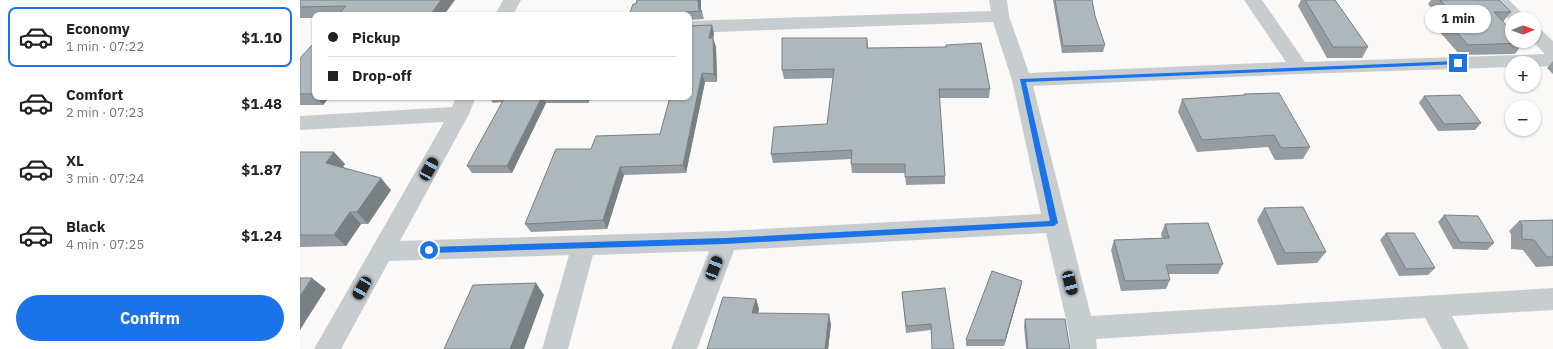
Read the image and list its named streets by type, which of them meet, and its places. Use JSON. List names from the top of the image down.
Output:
{
  "north": "right",
  "page": {
    "bubble": "1 min",
    "list": [
      {
        "name": "Economy",
        "note": "1 min · 07:22",
        "value": "$1.10"
      },
      {
        "name": "Comfort",
        "note": "2 min · 07:23",
        "value": "$1.48"
      },
      {
        "name": "XL",
        "note": "3 min · 07:24",
        "value": "$1.87"
      },
      {
        "name": "Black",
        "note": "4 min · 07:25",
        "value": "$1.24"
      }
    ],
    "map_buttons": ["+", "−"],
    "banner": ["Pickup", "Drop-off"],
    "buttons": "Confirm"
  }
}
